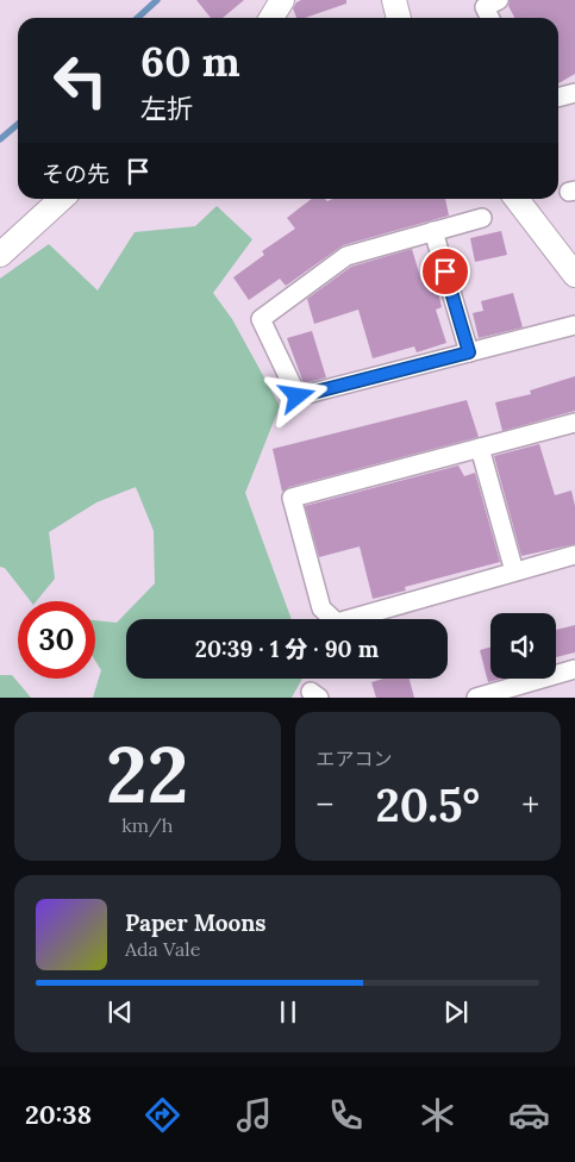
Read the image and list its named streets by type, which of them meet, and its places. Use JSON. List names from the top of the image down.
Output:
{
  "page": {
    "turn": ["60 m", "左折"],
    "then": "その先",
    "limit": "30",
    "trip": "20:39 · 1 分 · 90 m",
    "tile": [
      ["22", "km/h"],
      "エアコン"
    ],
    "heat": ["−", "20.5°", "+"],
    "song": ["Paper Moons", "Ada Vale"],
    "tabs": "20:38"
  }
}
